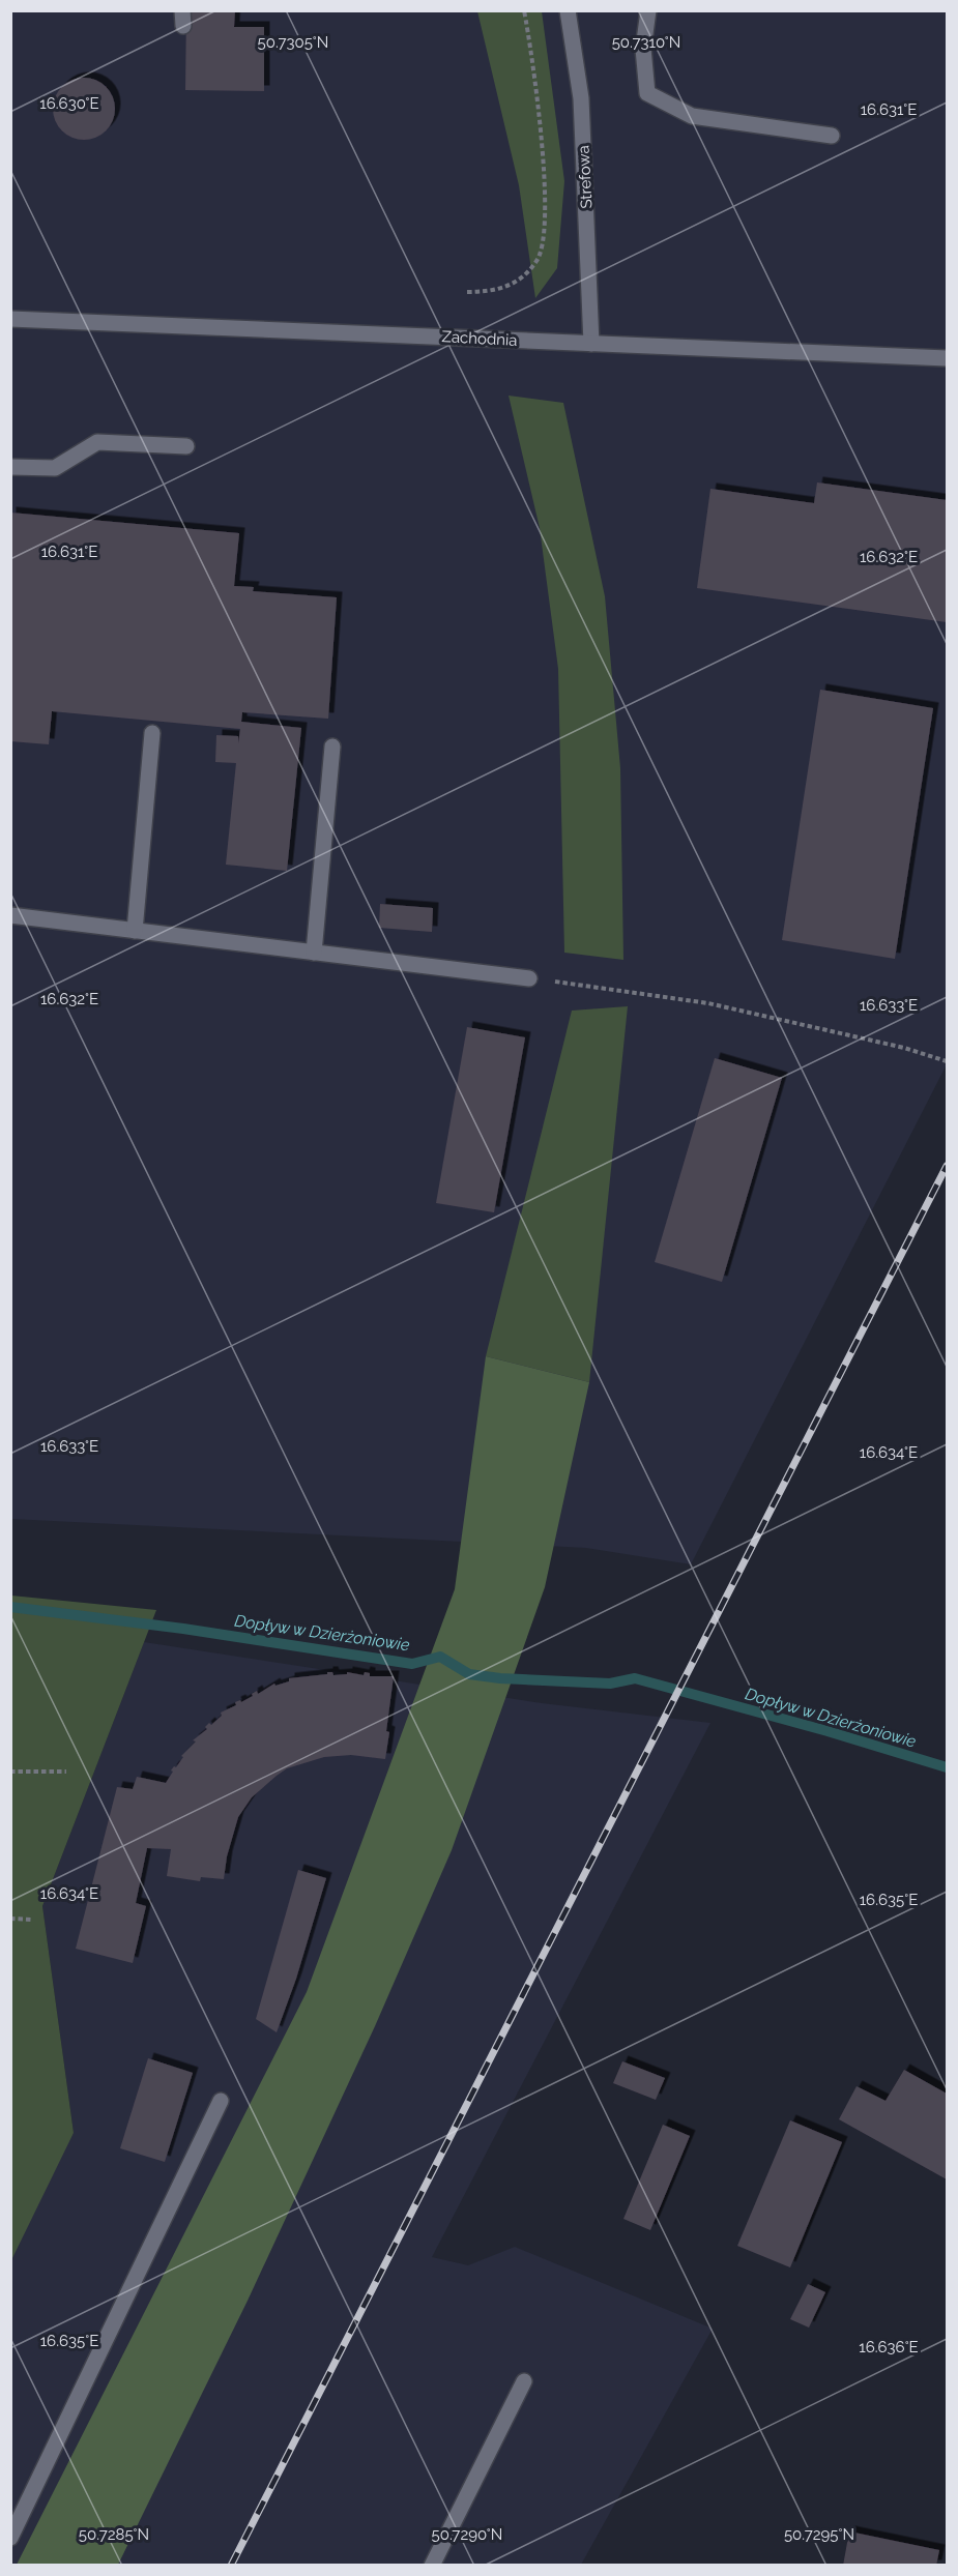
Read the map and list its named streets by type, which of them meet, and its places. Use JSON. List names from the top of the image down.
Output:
{
  "streets": {
    "street": ["Strefowa", "Zachodnia"]
  },
  "crossings": [
    ["Strefowa", "Zachodnia"]
  ],
  "water": ["Dopływ w Dzierżoniowie"],
  "coordinates": [
    "50.7305°N",
    "50.7310°N",
    "16.630°E",
    "16.631°E",
    "16.632°E",
    "16.633°E",
    "16.634°E",
    "16.635°E",
    "16.636°E",
    "50.7285°N",
    "50.7290°N",
    "50.7295°N"
  ]
}
